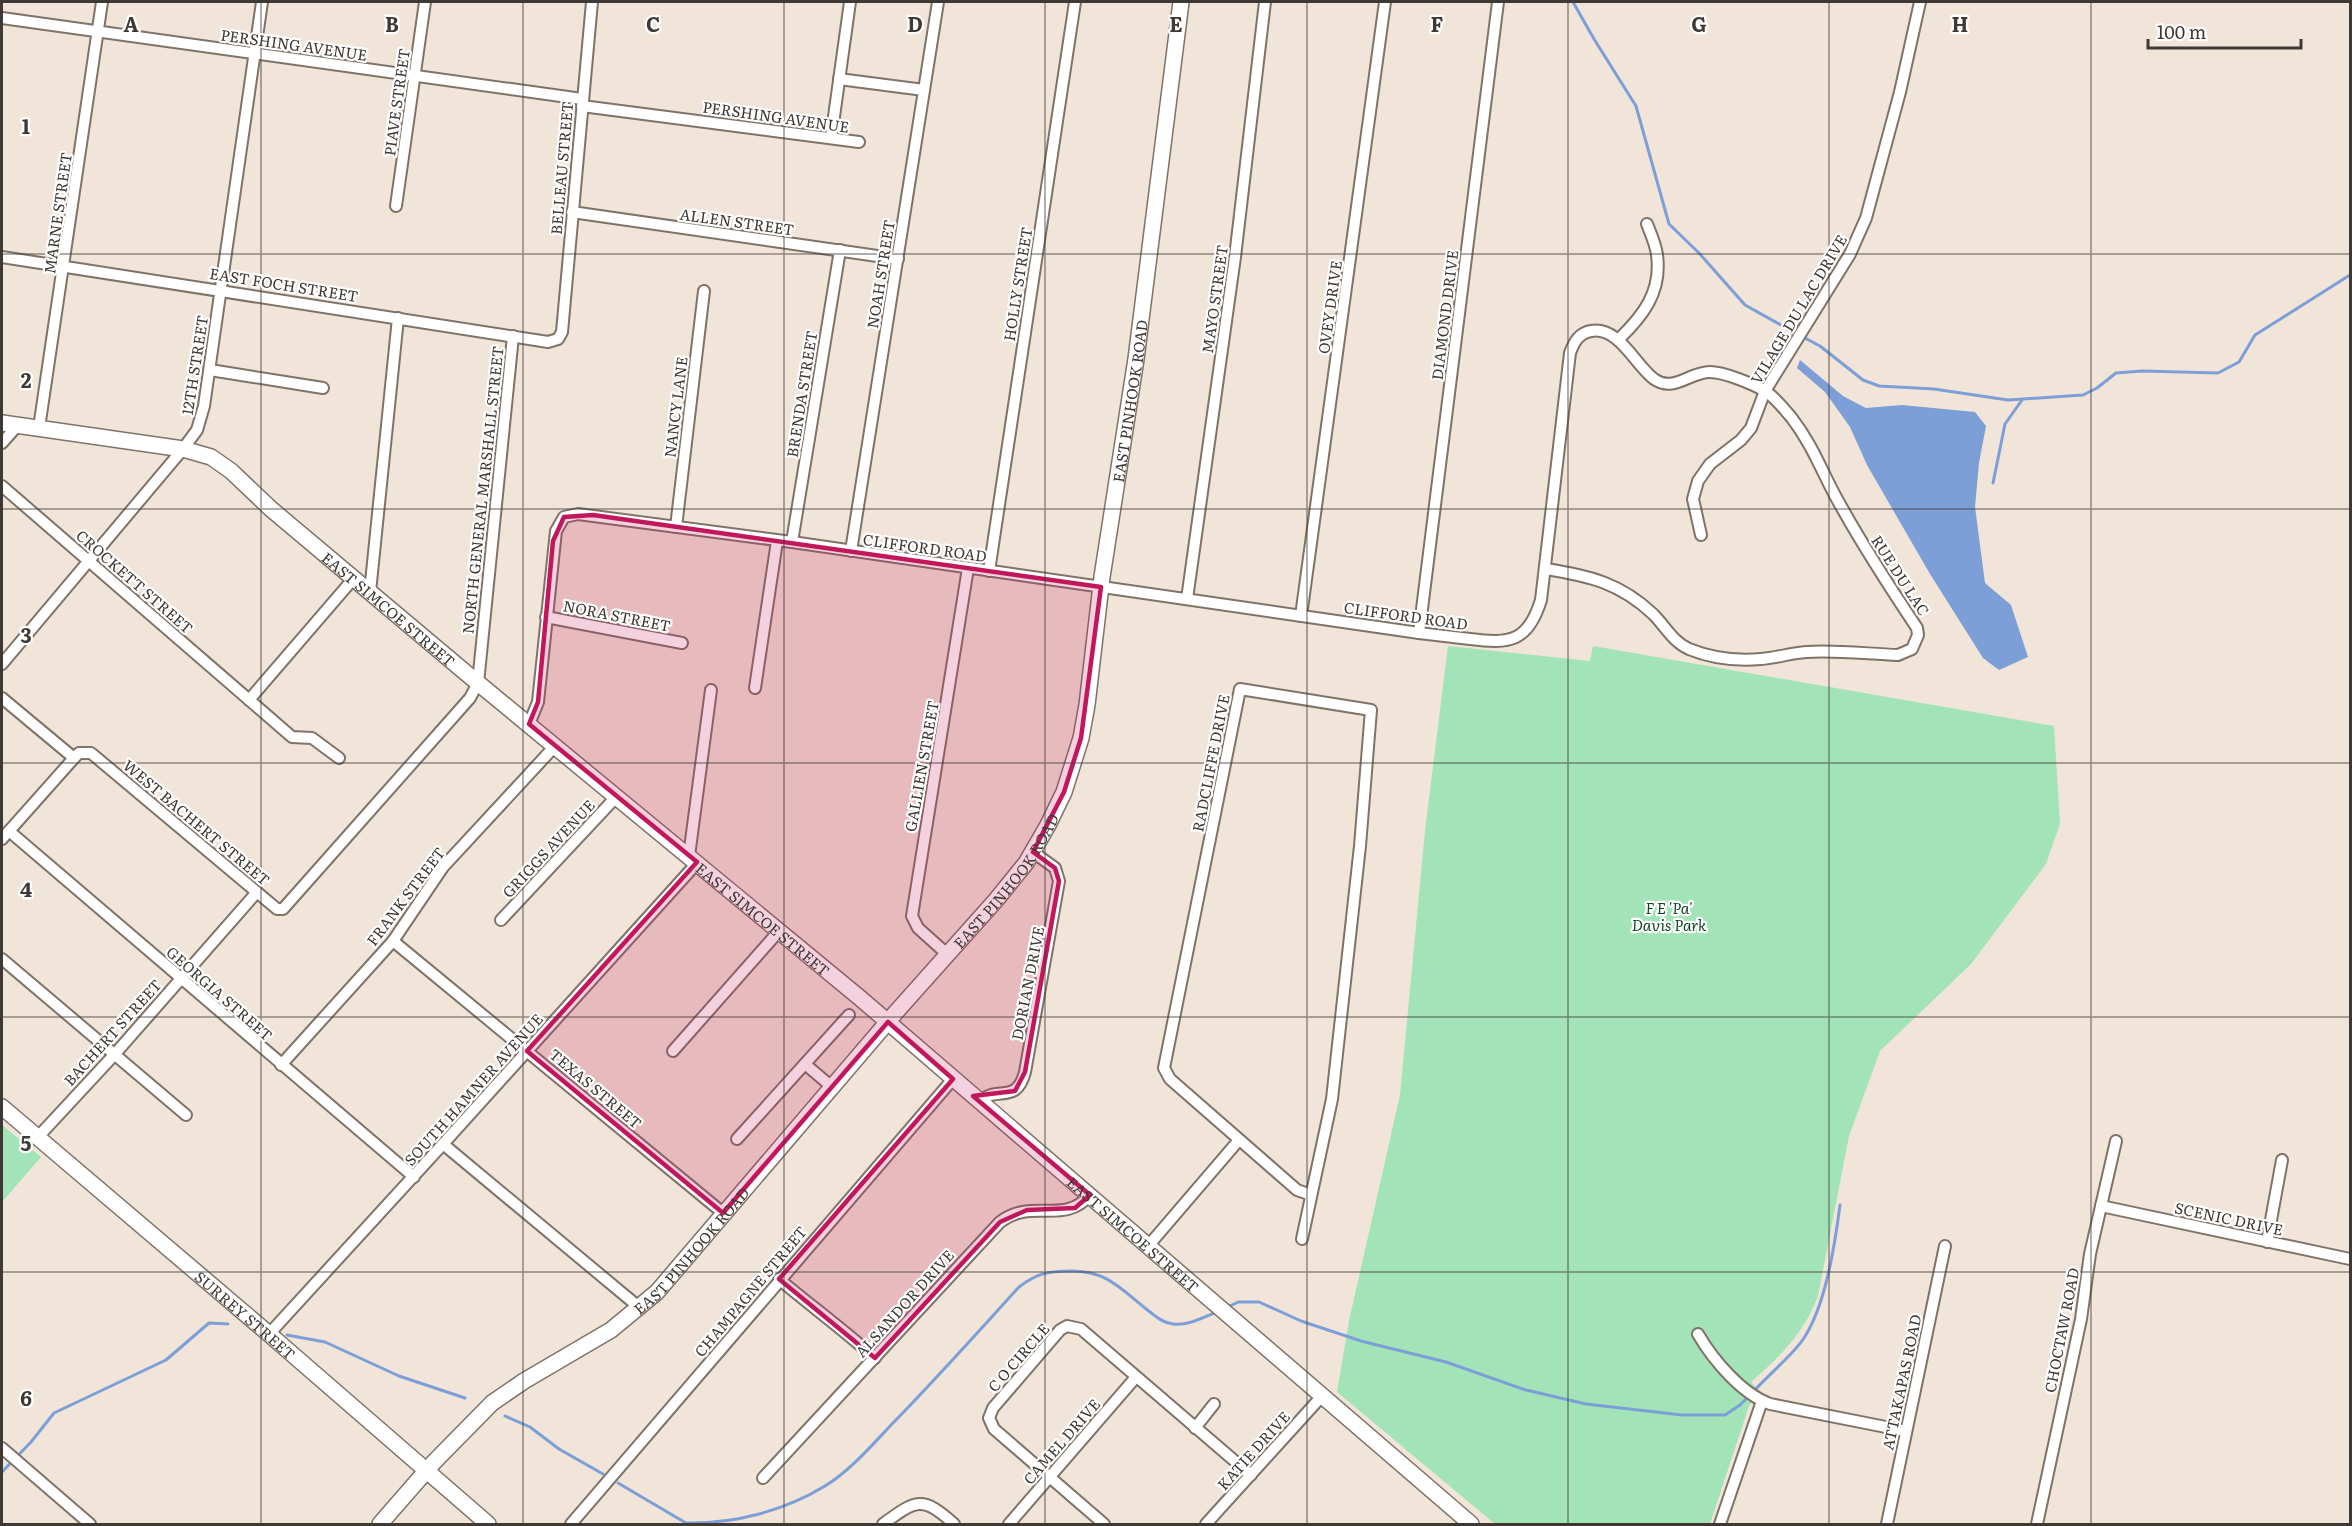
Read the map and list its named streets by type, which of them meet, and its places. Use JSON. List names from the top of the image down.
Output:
{
  "streets": {
    "street": [
      "PERSHING AVENUE",
      "PIAVE STREET",
      "BELLEAU STREET",
      "MARNE STREET",
      "ALLEN STREET",
      "NOAH STREET",
      "EAST FOCH STREET",
      "HOLLY STREET",
      "MAYO STREET",
      "OVEY DRIVE",
      "VILAGE DU LAC DRIVE",
      "DIAMOND DRIVE",
      "12TH STREET",
      "BRENDA STREET",
      "EAST PINHOOK ROAD",
      "NANCY LANE",
      "NORTH GENERAL MARSHALL STREET",
      "CLIFFORD ROAD",
      "RUE DU LAC",
      "CROCKETT STREET",
      "EAST SIMCOE STREET",
      "NORA STREET",
      "RADCLIFFE DRIVE",
      "GALLIEN STREET",
      "WEST BACHERT STREET",
      "GRIGGS AVENUE",
      "FRANK STREET",
      "DORIAN DRIVE",
      "GEORGIA STREET",
      "BACHERT STREET",
      "TEXAS STREET",
      "SOUTH HAMNER AVENUE",
      "SCENIC DRIVE",
      "CHAMPAGNE STREET",
      "ALSANDOR DRIVE",
      "SURREY STREET",
      "CHOCTAW ROAD",
      "C O CIRCLE",
      "ATTAKAPAS ROAD",
      "CAMEL DRIVE",
      "KATIE DRIVE"
    ]
  },
  "crossings": [
    ["PERSHING AVENUE", "PIAVE STREET"],
    ["PERSHING AVENUE", "BELLEAU STREET"],
    ["PERSHING AVENUE", "MARNE STREET"],
    ["PERSHING AVENUE", "12TH STREET"],
    ["BELLEAU STREET", "ALLEN STREET"],
    ["BELLEAU STREET", "EAST FOCH STREET"],
    ["MARNE STREET", "EAST FOCH STREET"],
    ["MARNE STREET", "EAST SIMCOE STREET"],
    ["ALLEN STREET", "NOAH STREET"],
    ["ALLEN STREET", "BRENDA STREET"],
    ["NOAH STREET", "CLIFFORD ROAD"],
    ["EAST FOCH STREET", "12TH STREET"],
    ["EAST FOCH STREET", "NORTH GENERAL MARSHALL STREET"],
    ["HOLLY STREET", "CLIFFORD ROAD"],
    ["MAYO STREET", "CLIFFORD ROAD"],
    ["OVEY DRIVE", "CLIFFORD ROAD"],
    ["VILAGE DU LAC DRIVE", "RUE DU LAC"],
    ["DIAMOND DRIVE", "CLIFFORD ROAD"],
    ["12TH STREET", "CROCKETT STREET"],
    ["12TH STREET", "EAST SIMCOE STREET"],
    ["BRENDA STREET", "CLIFFORD ROAD"],
    ["EAST PINHOOK ROAD", "CLIFFORD ROAD"],
    ["EAST PINHOOK ROAD", "EAST SIMCOE STREET"],
    ["EAST PINHOOK ROAD", "GALLIEN STREET"],
    ["EAST PINHOOK ROAD", "DORIAN DRIVE"],
    ["EAST PINHOOK ROAD", "TEXAS STREET"],
    ["EAST PINHOOK ROAD", "SURREY STREET"],
    ["NANCY LANE", "CLIFFORD ROAD"],
    ["NORTH GENERAL MARSHALL STREET", "EAST SIMCOE STREET"],
    ["NORTH GENERAL MARSHALL STREET", "WEST BACHERT STREET"],
    ["CLIFFORD ROAD", "RUE DU LAC"],
    ["CLIFFORD ROAD", "EAST SIMCOE STREET"],
    ["CLIFFORD ROAD", "NORA STREET"],
    ["CLIFFORD ROAD", "GALLIEN STREET"],
    ["EAST SIMCOE STREET", "WEST BACHERT STREET"],
    ["EAST SIMCOE STREET", "GRIGGS AVENUE"],
    ["EAST SIMCOE STREET", "FRANK STREET"],
    ["EAST SIMCOE STREET", "DORIAN DRIVE"],
    ["EAST SIMCOE STREET", "SOUTH HAMNER AVENUE"],
    ["EAST SIMCOE STREET", "CHAMPAGNE STREET"],
    ["EAST SIMCOE STREET", "ALSANDOR DRIVE"],
    ["EAST SIMCOE STREET", "KATIE DRIVE"],
    ["WEST BACHERT STREET", "BACHERT STREET"],
    ["FRANK STREET", "GEORGIA STREET"],
    ["FRANK STREET", "TEXAS STREET"],
    ["GEORGIA STREET", "BACHERT STREET"],
    ["GEORGIA STREET", "SOUTH HAMNER AVENUE"],
    ["BACHERT STREET", "SURREY STREET"],
    ["TEXAS STREET", "SOUTH HAMNER AVENUE"],
    ["SOUTH HAMNER AVENUE", "SURREY STREET"],
    ["SCENIC DRIVE", "CHOCTAW ROAD"],
    ["C O CIRCLE", "CAMEL DRIVE"],
    ["C O CIRCLE", "KATIE DRIVE"]
  ],
  "parks": ["F E 'Pa' Davis Park"],
  "scale_bar": "100 m",
  "grid": {
    "columns": [
      "A",
      "B",
      "C",
      "D",
      "E",
      "F",
      "G",
      "H"
    ],
    "rows": [
      "1",
      "2",
      "3",
      "4",
      "5",
      "6"
    ]
  }
}
